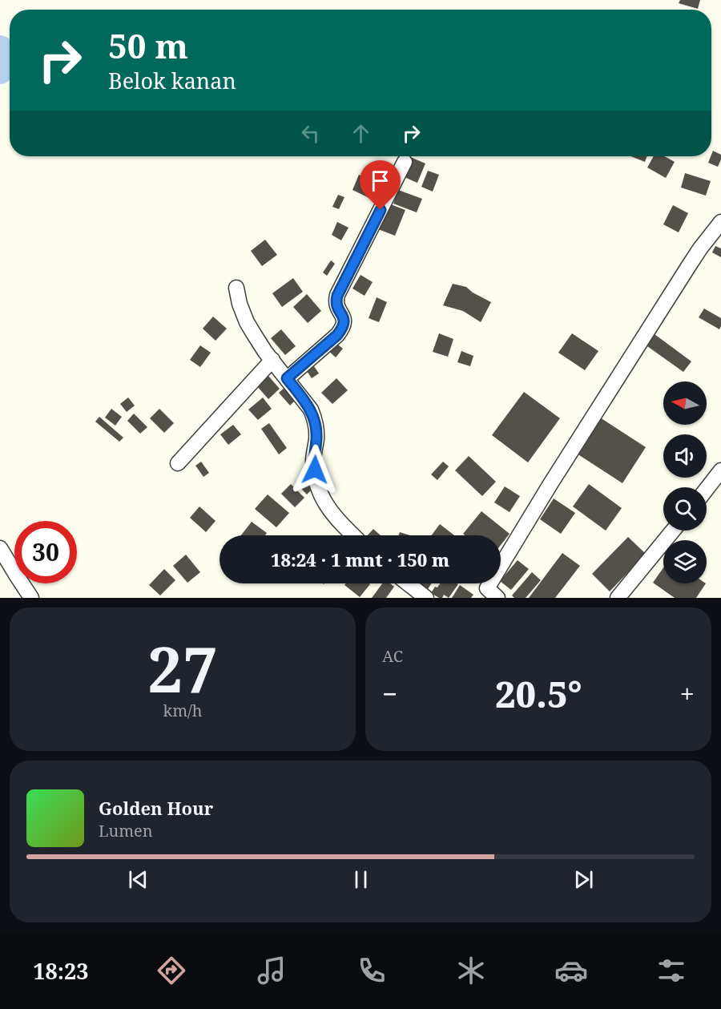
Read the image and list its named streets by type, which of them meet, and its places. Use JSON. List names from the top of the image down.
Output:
{
  "north": "left",
  "page": {
    "turn": ["50 m", "Belok kanan"],
    "limit": "30",
    "trip": "18:24 · 1 mnt · 150 m",
    "tile": [
      ["27", "km/h"],
      "AC"
    ],
    "heat": ["−", "20.5°", "+"],
    "song": ["Golden Hour", "Lumen"],
    "tabs": "18:23"
  }
}
